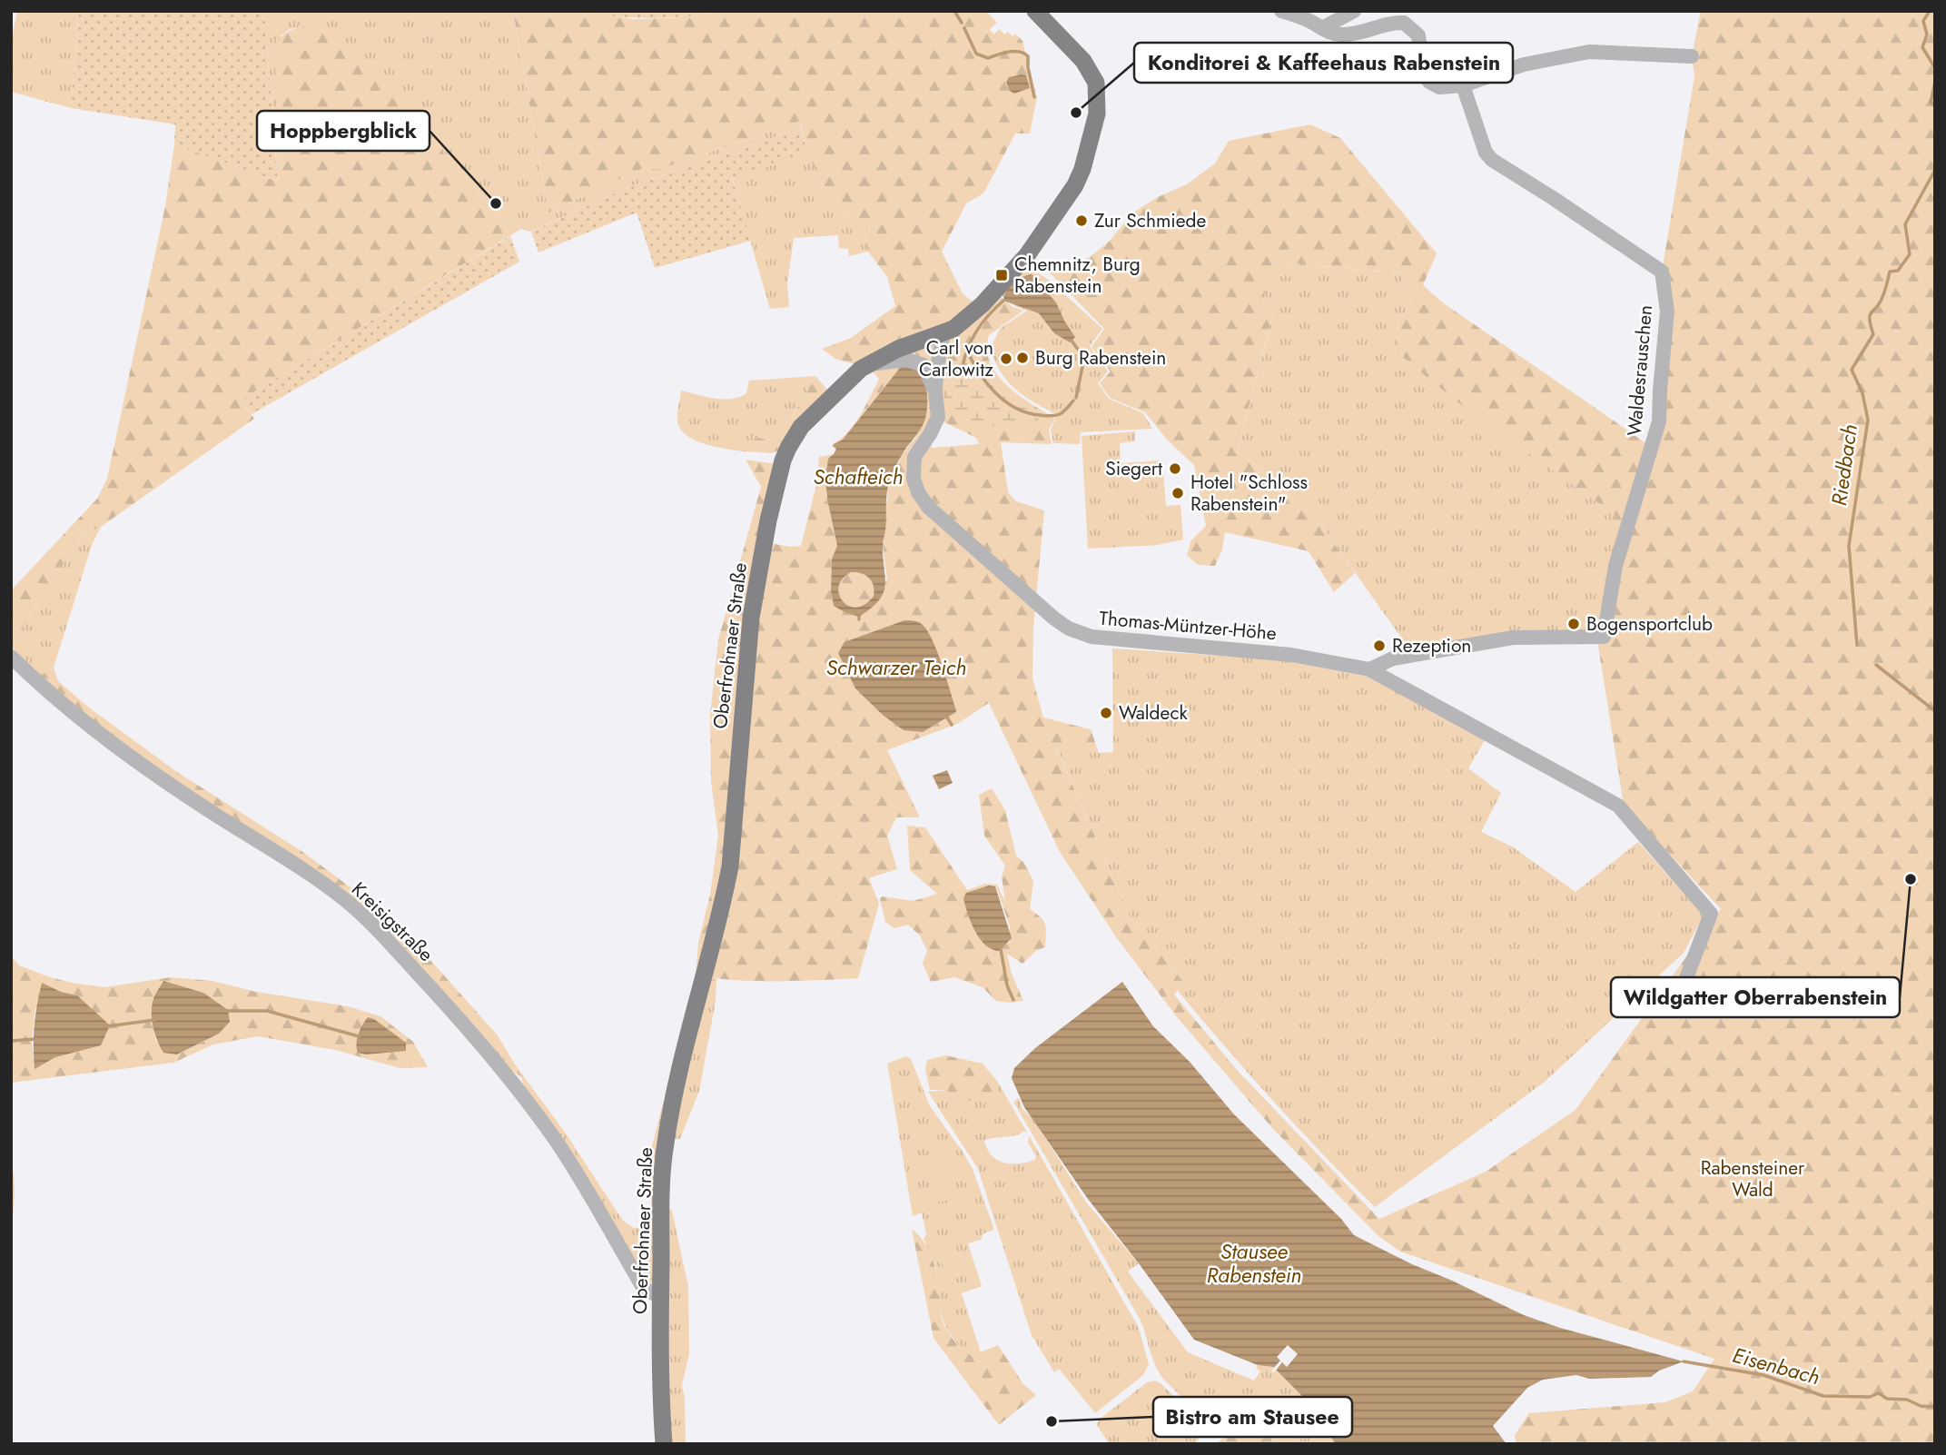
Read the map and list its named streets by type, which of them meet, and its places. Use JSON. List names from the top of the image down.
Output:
{
  "streets": {
    "main road": ["Oberfrohnaer Straße"],
    "street": ["Waldesrauschen", "Thomas-Müntzer-Höhe", "Kreisigstraße"]
  },
  "crossings": [
    ["Waldesrauschen", "Thomas-Müntzer-Höhe"],
    ["Thomas-Müntzer-Höhe", "Oberfrohnaer Straße"],
    ["Oberfrohnaer Straße", "Kreisigstraße"]
  ],
  "water": [
    "Riedbach",
    "Schafteich",
    "Schwarzer Teich",
    "Stausee Rabenstein",
    "Eisenbach"
  ],
  "parks": ["Rabensteiner Wald"],
  "places": {
    "other": [
      "Konditorei & Kaffeehaus Rabenstein",
      "Hoppbergblick",
      "Zur Schmiede",
      "Burg Rabenstein",
      "Carl von Carlowitz",
      "Siegert",
      "Hotel \"Schloss Rabenstein\"",
      "Bogensportclub",
      "Rezeption",
      "Waldeck",
      "Wildgatter Oberrabenstein",
      "Bistro am Stausee"
    ],
    "transit": ["Chemnitz, Burg Rabenstein"]
  }
}
